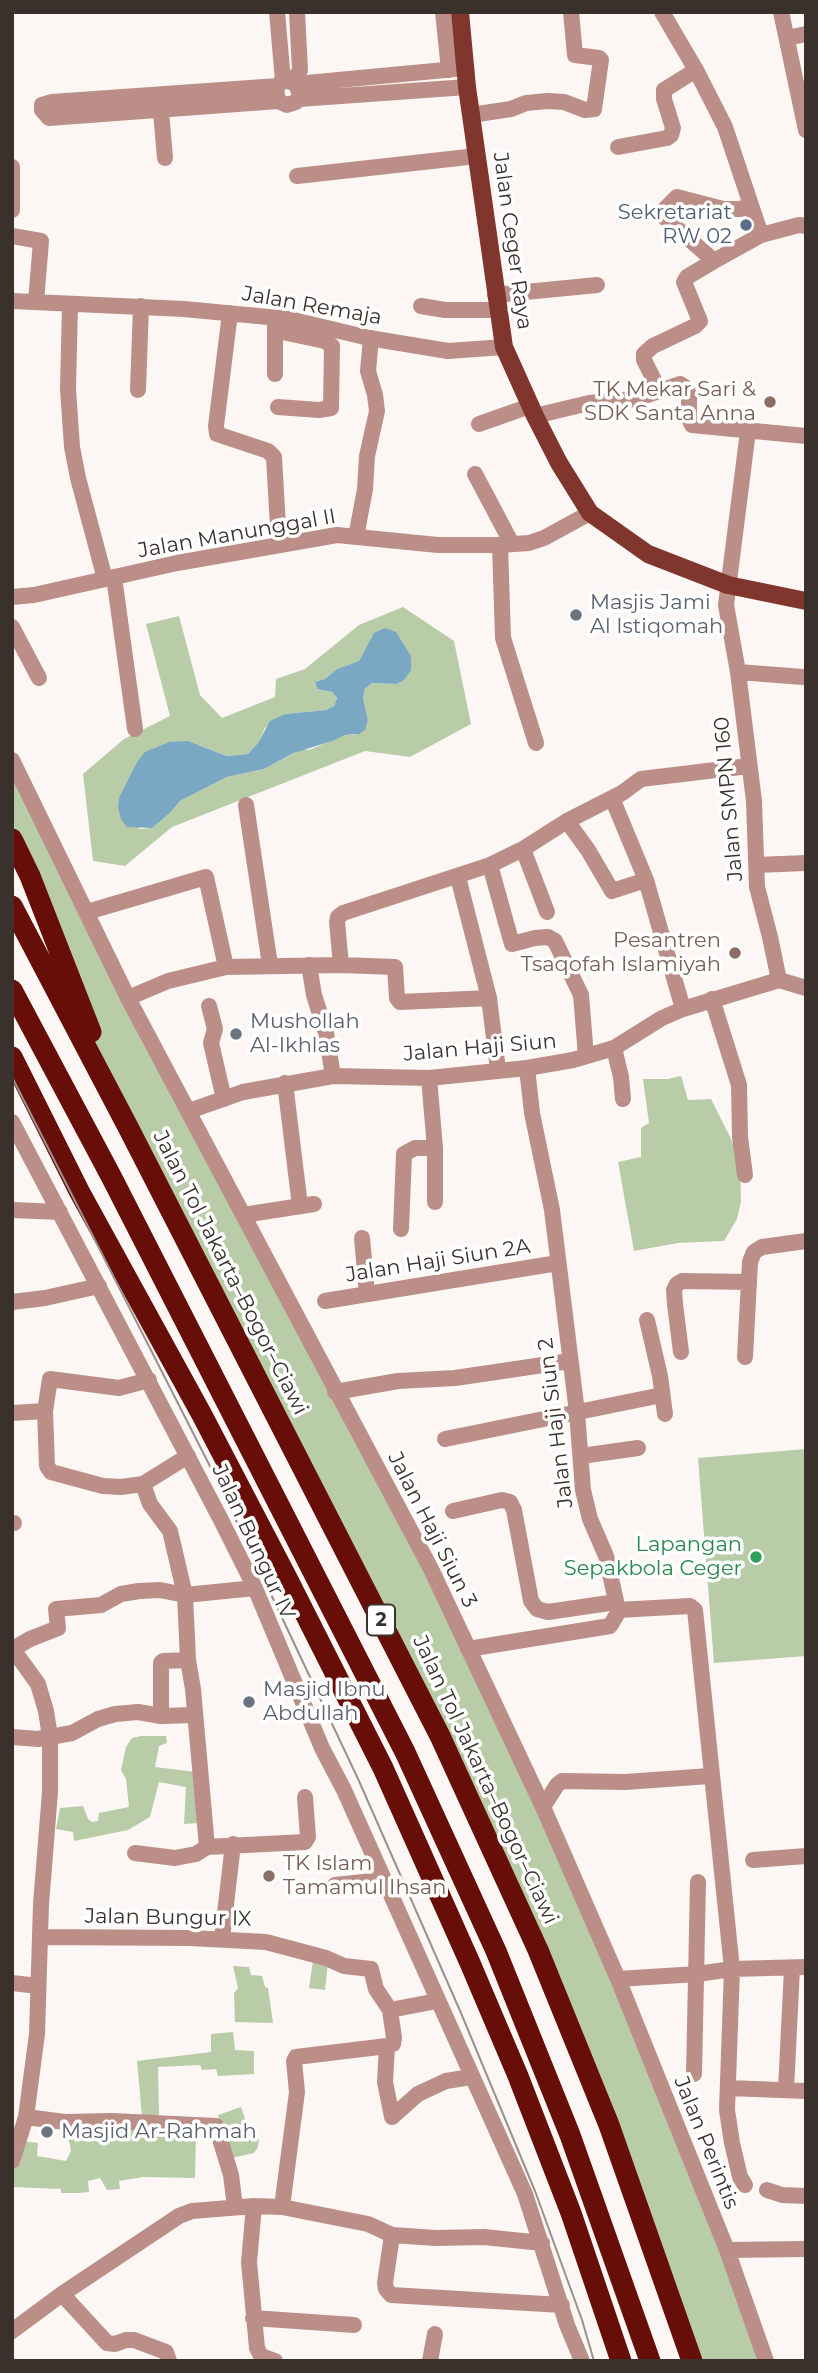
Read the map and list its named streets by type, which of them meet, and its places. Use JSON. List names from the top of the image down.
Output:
{
  "streets": {
    "highway": ["Jalan Tol Jakarta–Bogor–Ciawi", "2"],
    "main road": ["Jalan Ceger Raya"],
    "street": [
      "Jalan Remaja",
      "Jalan Manunggal II",
      "Jalan SMPN 160",
      "Jalan Haji Siun",
      "Jalan Haji Siun 2A",
      "Jalan Haji Siun 2",
      "Jalan Haji Siun 3",
      "Jalan Bungur IV",
      "Jalan Bungur IX",
      "Jalan Perintis"
    ]
  },
  "crossings": [
    ["Jalan Ceger Raya", "Jalan Remaja"],
    ["Jalan Ceger Raya", "Jalan Manunggal II"],
    ["Jalan Ceger Raya", "Jalan SMPN 160"],
    ["Jalan SMPN 160", "Jalan Haji Siun"],
    ["Jalan Haji Siun", "Jalan Haji Siun 2"],
    ["Jalan Haji Siun", "Jalan Haji Siun 3"],
    ["Jalan Haji Siun 2A", "Jalan Haji Siun 2"],
    ["Jalan Haji Siun 3", "Jalan Perintis"]
  ],
  "places": [
    "Sekretariat RW 02",
    "TK Mekar Sari & SDK Santa Anna",
    "Masjis Jami Al Istiqomah",
    "Pesantren Tsaqofah Islamiyah",
    "Mushollah Al-Ikhlas",
    "Lapangan Sepakbola Ceger",
    "Masjid Ibnu Abdullah",
    "TK Islam Tamamul Ihsan",
    "Masjid Ar-Rahmah"
  ]
}
